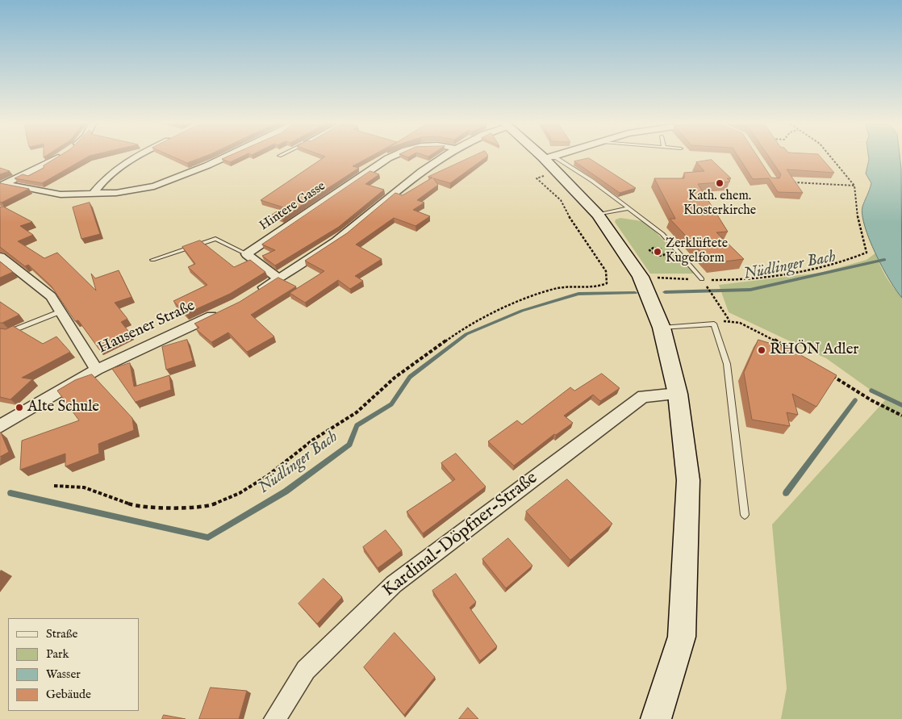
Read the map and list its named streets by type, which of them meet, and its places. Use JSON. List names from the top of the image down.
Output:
{
  "streets": {
    "street": ["Hintere Gasse", "Hausener Straße", "Kardinal-Döpfner-Straße"]
  },
  "water": ["Nüdlinger Bach"],
  "places": [
    "Kath. ehem. Klosterkirche",
    "Zerklüftete Kugelform",
    "RHÖN Adler",
    "Alte Schule"
  ],
  "legend": [
    "Straße",
    "Park",
    "Wasser",
    "Gebäude"
  ]
}
